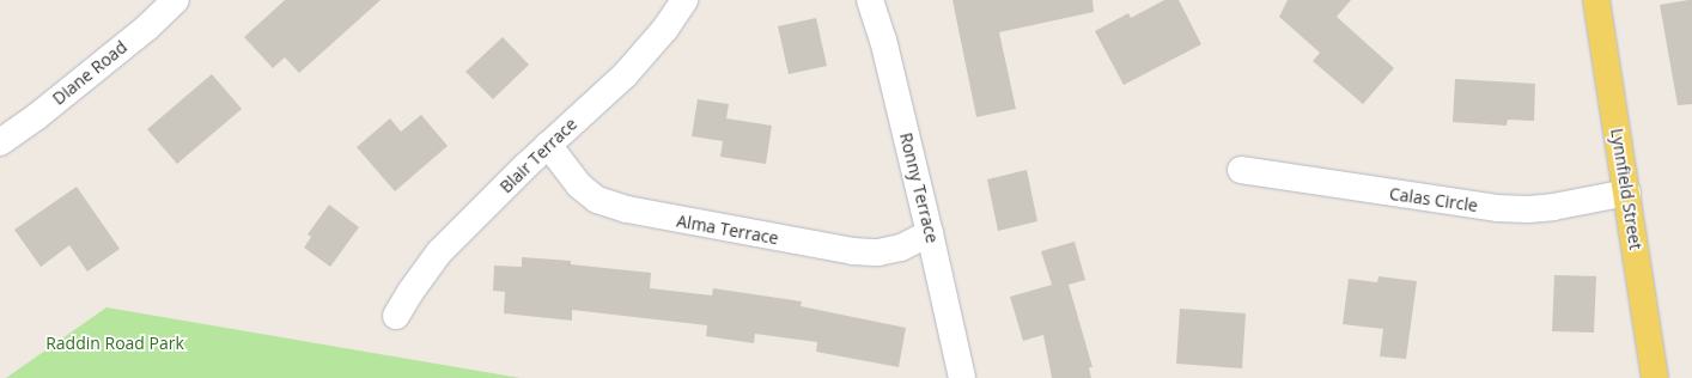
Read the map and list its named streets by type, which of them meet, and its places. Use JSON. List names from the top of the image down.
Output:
{
  "streets": {
    "main road": ["Lynnfield Street"],
    "street": [
      "Diane Road",
      "Blair Terrace",
      "Ronny Terrace",
      "Calas Circle",
      "Alma Terrace"
    ]
  },
  "crossings": [
    ["Blair Terrace", "Alma Terrace"],
    ["Ronny Terrace", "Alma Terrace"],
    ["Lynnfield Street", "Calas Circle"]
  ],
  "parks": ["Raddin Road Park"]
}
